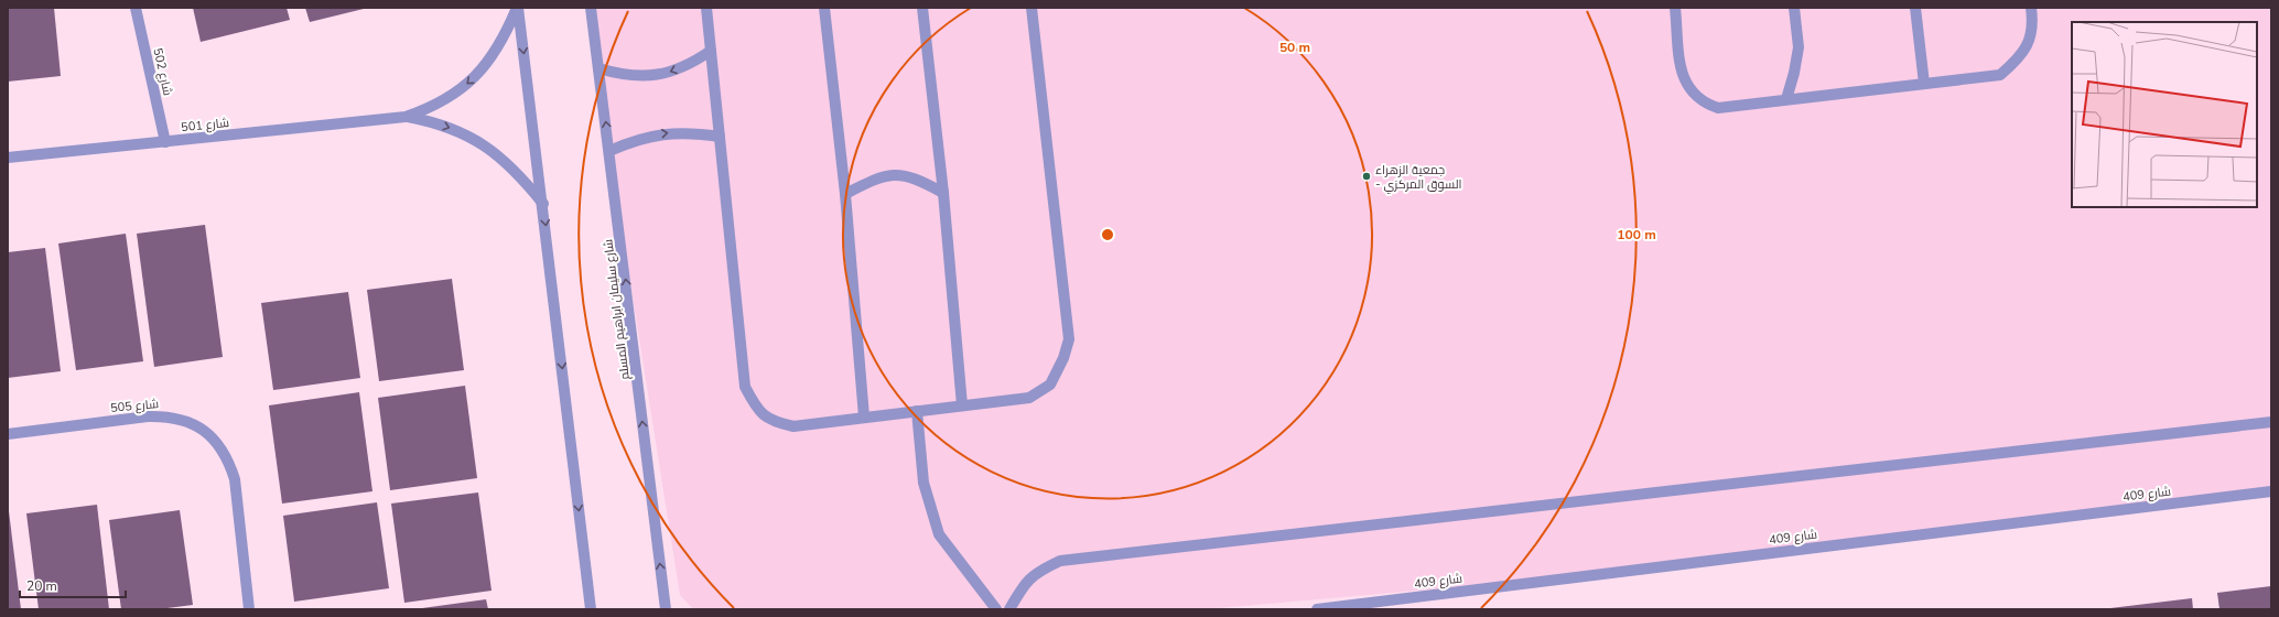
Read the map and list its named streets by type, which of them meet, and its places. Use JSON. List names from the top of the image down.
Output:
{
  "streets": {
    "street": [
      "شارع 502",
      "شارع 501",
      "شارع سليمان ابراهيم المسلم",
      "شارع 505",
      "شارع 409"
    ]
  },
  "crossings": [
    ["شارع 502", "شارع 501"]
  ],
  "places": ["جمعية الزهراء - السوق المركزي"],
  "scale_bar": "20 m",
  "rings": ["50 m", "100 m"]
}
